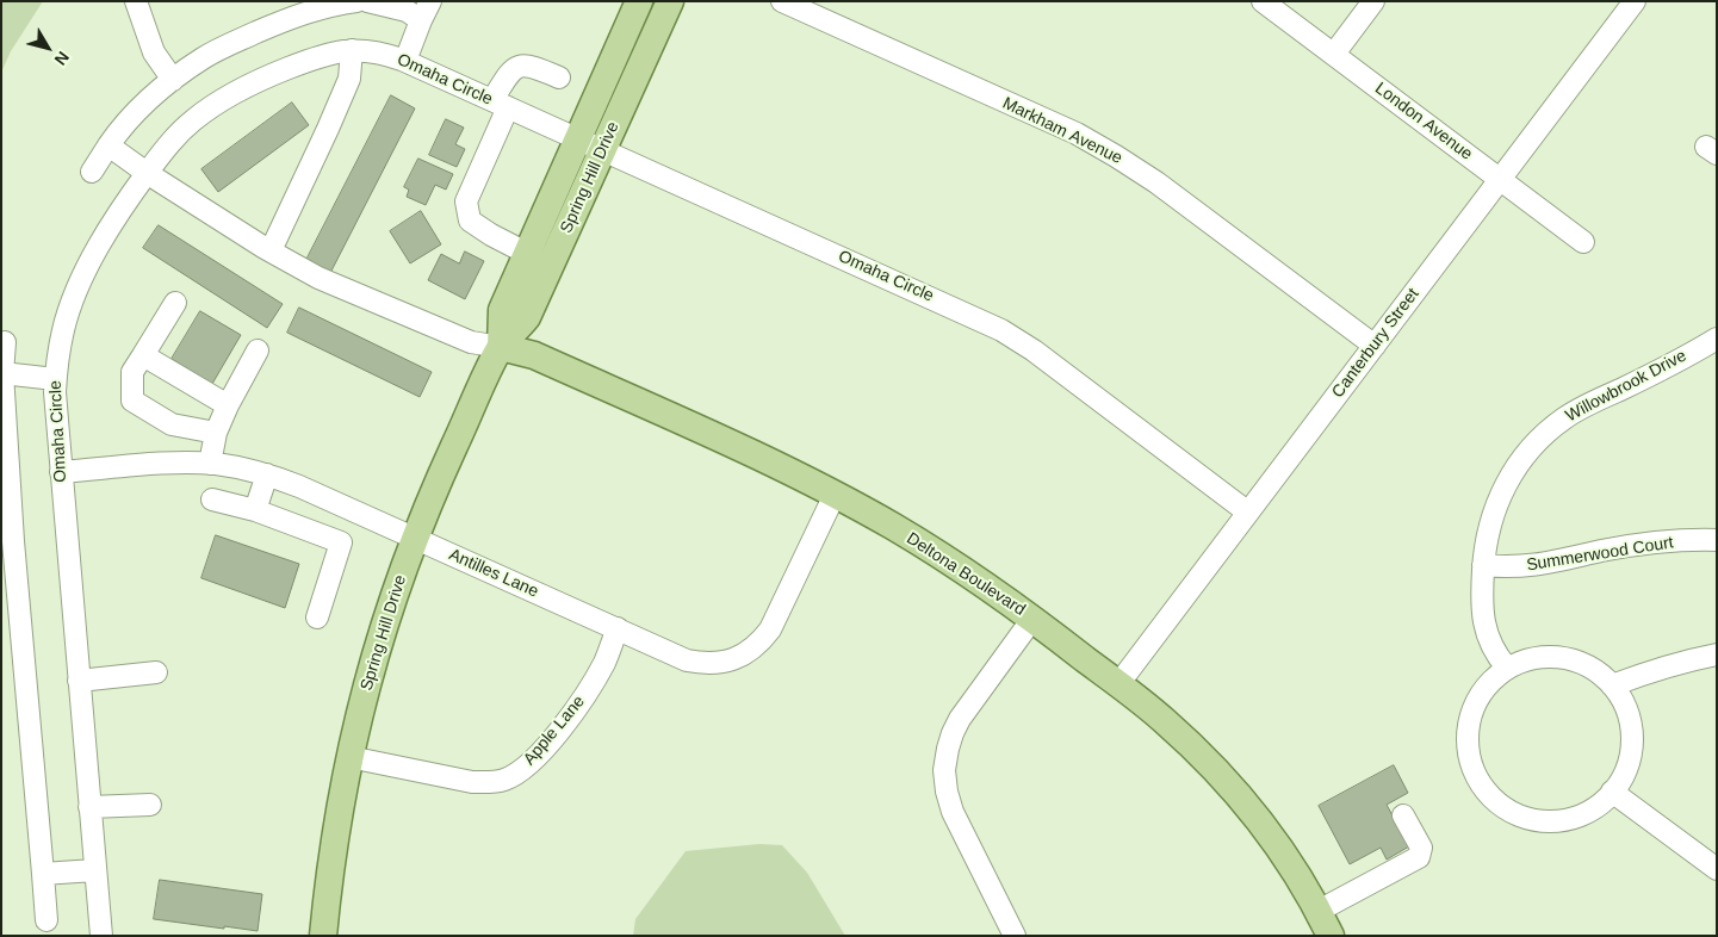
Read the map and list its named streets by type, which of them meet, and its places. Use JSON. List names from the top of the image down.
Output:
{
  "streets": {
    "main road": ["Spring Hill Drive", "Deltona Boulevard"],
    "street": [
      "Omaha Circle",
      "London Avenue",
      "Markham Avenue",
      "Canterbury Street",
      "Willowbrook Drive",
      "Summerwood Court",
      "Antilles Lane",
      "Apple Lane"
    ]
  },
  "crossings": [
    ["Omaha Circle", "Spring Hill Drive"],
    ["Omaha Circle", "Canterbury Street"],
    ["Omaha Circle", "Antilles Lane"],
    ["London Avenue", "Canterbury Street"],
    ["Markham Avenue", "Canterbury Street"],
    ["Spring Hill Drive", "Antilles Lane"],
    ["Spring Hill Drive", "Deltona Boulevard"],
    ["Spring Hill Drive", "Apple Lane"],
    ["Canterbury Street", "Deltona Boulevard"],
    ["Willowbrook Drive", "Summerwood Court"],
    ["Antilles Lane", "Deltona Boulevard"],
    ["Antilles Lane", "Apple Lane"]
  ],
  "north": "bottom right"
}
